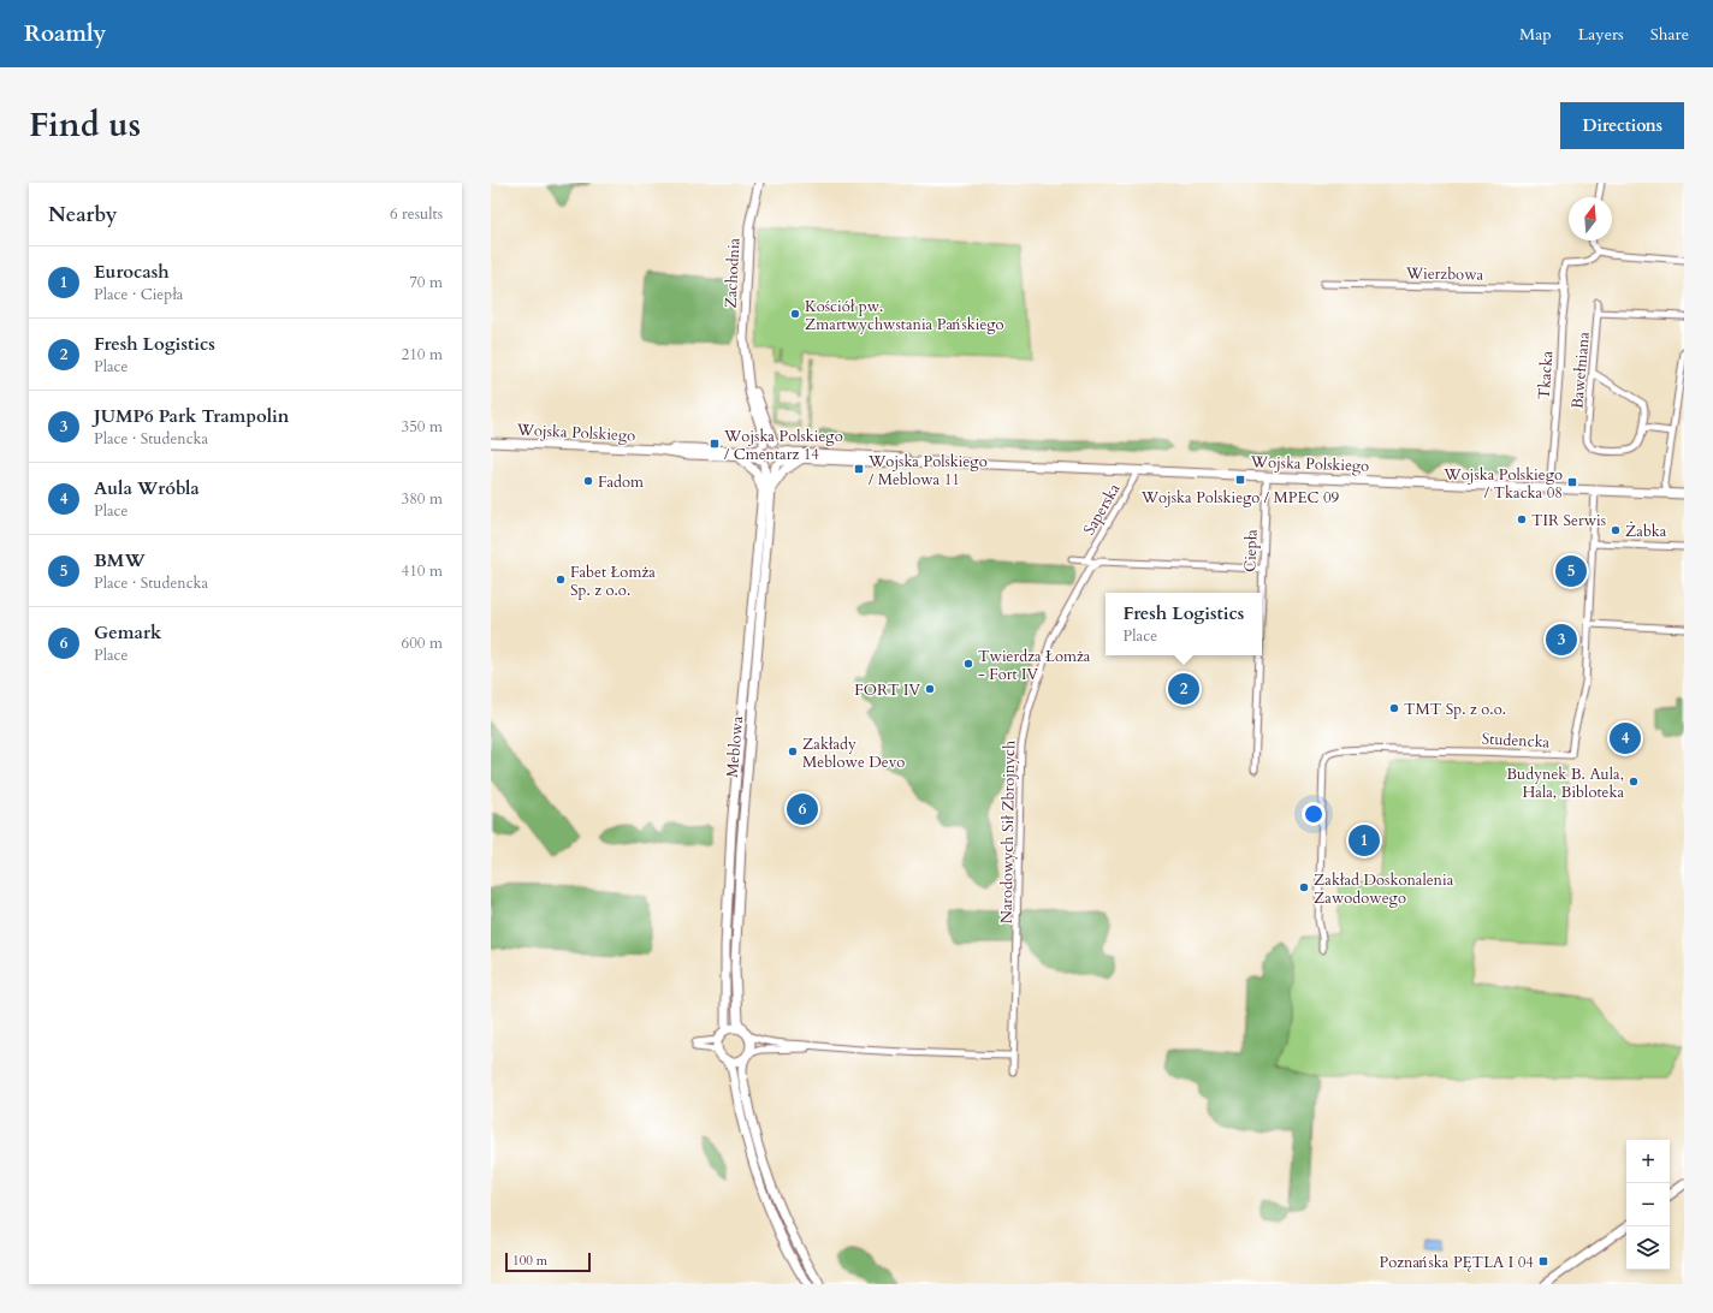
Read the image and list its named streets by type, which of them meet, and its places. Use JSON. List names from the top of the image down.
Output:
{
  "streets": {
    "main road": ["Zachodnia", "Wojska Polskiego", "Meblowa"],
    "street": [
      "Wierzbowa",
      "Bawełniana",
      "Tkacka",
      "Saperska",
      "Ciepła",
      "Studencka",
      "Narodowych Sił Zbrojnych"
    ]
  },
  "crossings": [
    ["Zachodnia", "Wojska Polskiego"],
    ["Zachodnia", "Meblowa"],
    ["Wierzbowa", "Tkacka"],
    ["Tkacka", "Wojska Polskiego"],
    ["Wojska Polskiego", "Saperska"],
    ["Wojska Polskiego", "Ciepła"],
    ["Wojska Polskiego", "Studencka"],
    ["Wojska Polskiego", "Meblowa"]
  ],
  "places": {
    "other": [
      "Kościół pw. Zmartwychwstania Pańskiego",
      "Fadom",
      "TIR Serwis",
      "Żabka",
      "Fabet Łomża Sp. z o.o.",
      "Twierdza Łomża - Fort IV",
      "FORT IV",
      "TMT Sp. z o.o.",
      "Zakłady Meblowe Devo",
      "Budynek B. Aula, Hala, Bibloteka",
      "Zakład Doskonalenia Zawodowego"
    ],
    "transit": [
      "Wojska Polskiego / Cmentarz 14",
      "Wojska Polskiego / Meblowa 11",
      "Wojska Polskiego / MPEC 09",
      "Wojska Polskiego / Tkacka 08",
      "Poznańska PĘTLA I 04"
    ]
  },
  "scale_bar": "100 m",
  "north": "top",
  "page": {
    "header": "Roamly",
    "nav": ["Map", "Layers", "Share"],
    "title": "Find us",
    "buttons": "Directions",
    "heading": ["Nearby", "6 results"],
    "list": [
      {
        "mark": "1",
        "name": "Eurocash",
        "note": "Place · Ciepła",
        "value": "70 m"
      },
      {
        "mark": "2",
        "name": "Fresh Logistics",
        "note": "Place",
        "value": "210 m"
      },
      {
        "mark": "3",
        "name": "JUMP6 Park Trampolin",
        "note": "Place · Studencka",
        "value": "350 m"
      },
      {
        "mark": "4",
        "name": "Aula Wróbla",
        "note": "Place",
        "value": "380 m"
      },
      {
        "mark": "5",
        "name": "BMW",
        "note": "Place · Studencka",
        "value": "410 m"
      },
      {
        "mark": "6",
        "name": "Gemark",
        "note": "Place",
        "value": "600 m"
      }
    ],
    "pins": [
      "5",
      "3",
      "2",
      "4",
      "6",
      "1"
    ],
    "popup": ["Fresh Logistics", "Place"],
    "map_buttons": ["+", "−"],
    "scale": "100 m"
  }
}
